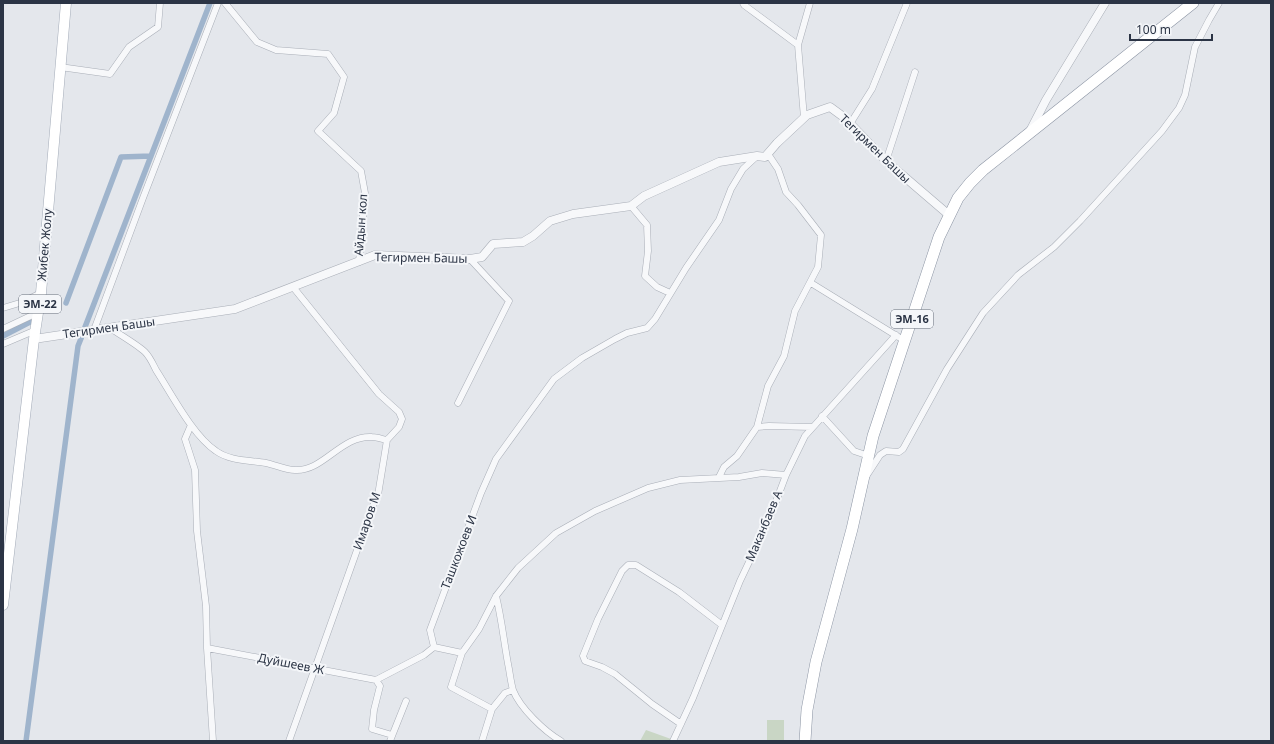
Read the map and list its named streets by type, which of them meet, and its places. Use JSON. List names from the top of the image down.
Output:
{
  "streets": {
    "highway": ["ЭМ-16"],
    "main road": ["Жибек Жолу", "ЭМ-22"],
    "street": [
      "Тегирмен Башы",
      "Айдын кол",
      "Имаров М",
      "Маканбаев А",
      "Ташкожоев И",
      "Дуйшеев Ж"
    ]
  },
  "crossings": [
    ["Тегирмен Башы", "Айдын кол"],
    ["Тегирмен Башы", "Жибек Жолу"],
    ["Тегирмен Башы", "ЭМ-16"],
    ["Тегирмен Башы", "Ташкожоев И"],
    ["ЭМ-16", "Маканбаев А"],
    ["Имаров М", "Дуйшеев Ж"]
  ],
  "scale_bar": "100 m"
}
